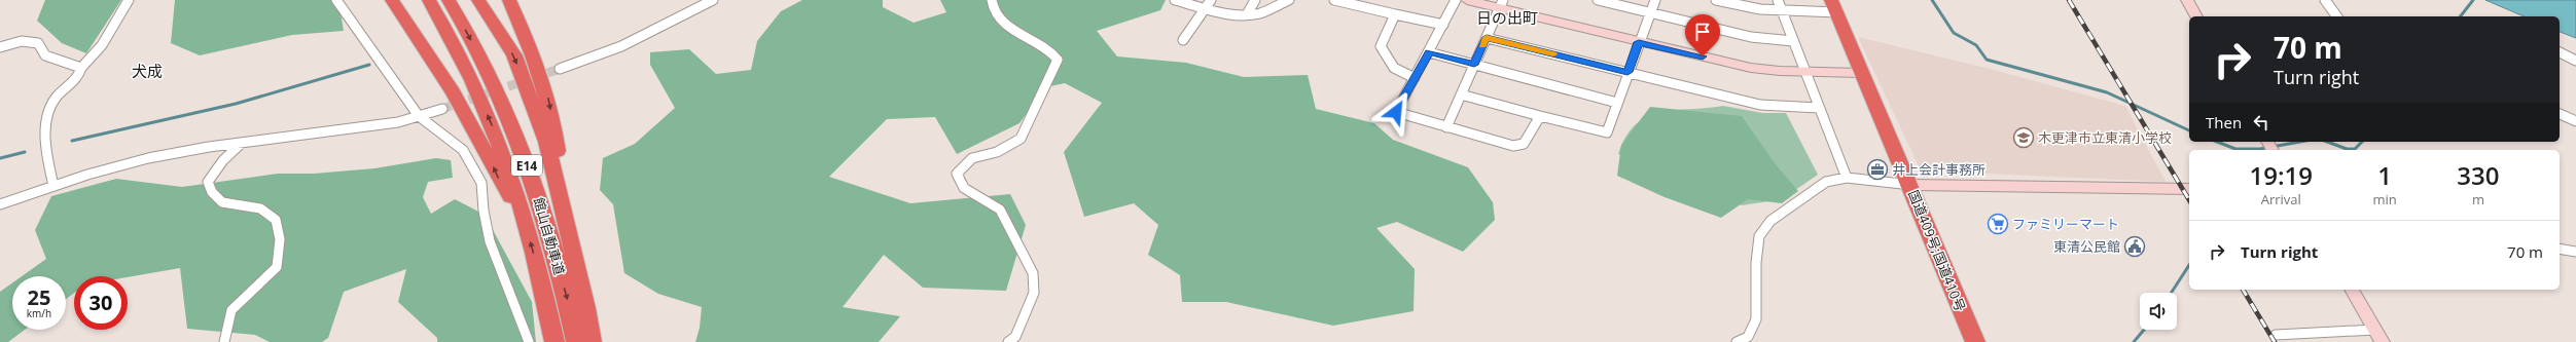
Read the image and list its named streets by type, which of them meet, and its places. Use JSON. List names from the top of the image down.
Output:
{
  "streets": {
    "highway": ["E14", "館山自動車道", "国道409号;国道410号"]
  },
  "districts": ["日の出町", "犬成"],
  "places": {
    "school or university": ["木更津市立東清小学校"],
    "office": ["井上会計事務所"],
    "supermarket": ["ファミリーマート"],
    "public building": ["東清公民館"]
  },
  "page": {
    "turn": ["70 m", "Turn right"],
    "then": "Then",
    "eta": [
      "19:19",
      "Arrival",
      "1",
      "min",
      "330",
      "m"
    ],
    "list": [
      {
        "name": "Turn right",
        "value": "70 m"
      }
    ],
    "speed": "25 km/h",
    "limit": "30"
  }
}
